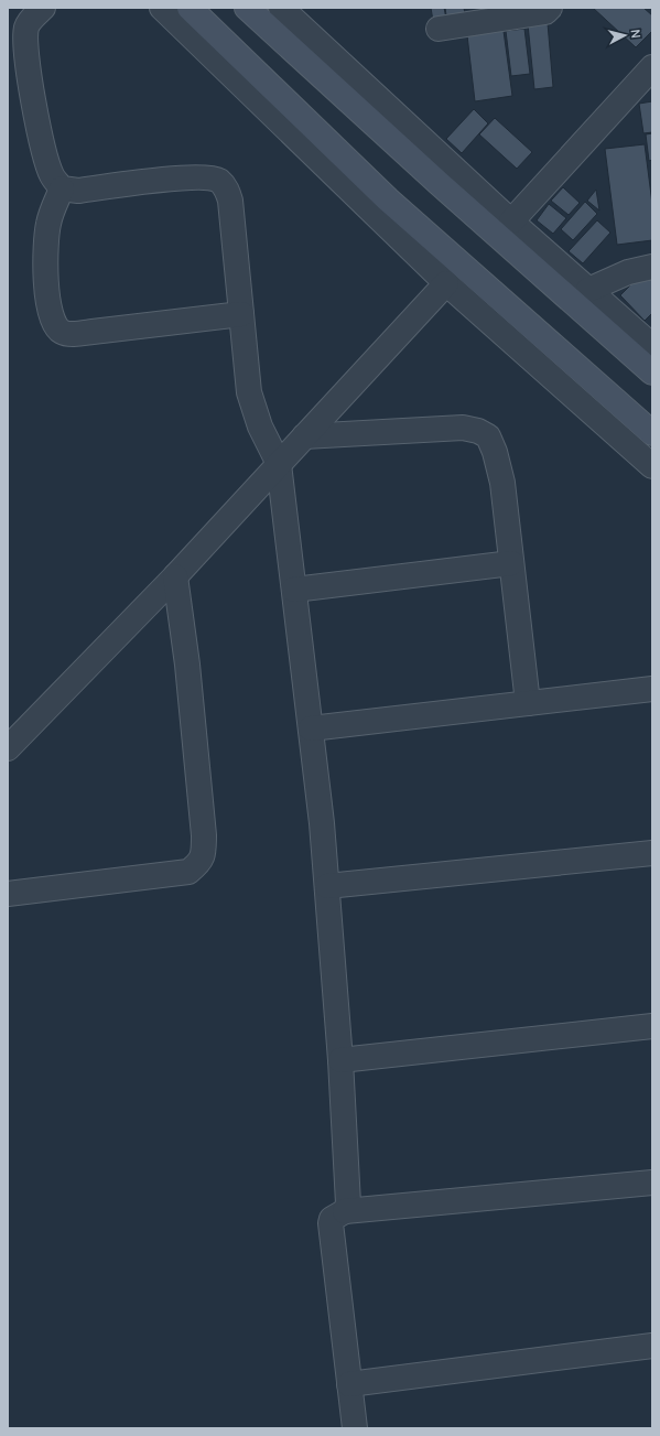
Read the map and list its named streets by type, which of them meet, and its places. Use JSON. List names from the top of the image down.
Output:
{
  "north": "right"
}
